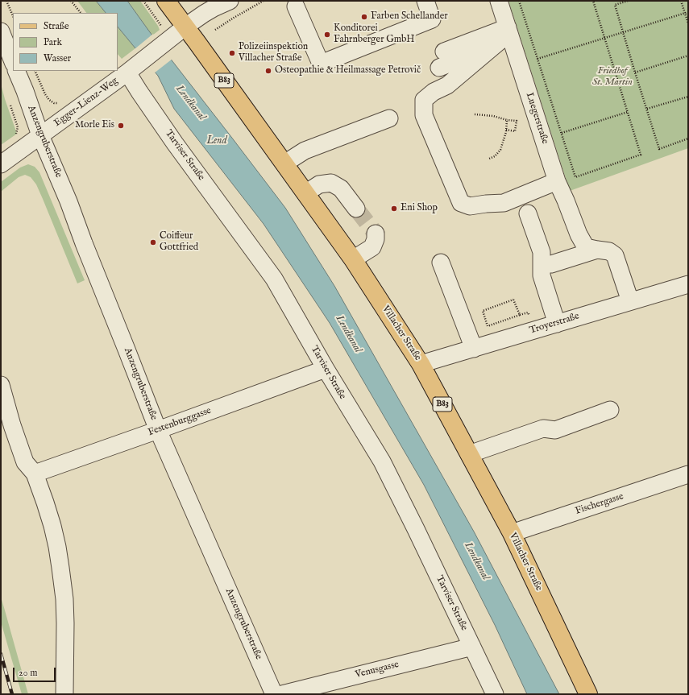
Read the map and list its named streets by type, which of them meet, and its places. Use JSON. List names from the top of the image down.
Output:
{
  "streets": {
    "main road": ["B83", "Villacher Straße"],
    "street": [
      "Egger-Lienz-Weg",
      "Luegerstraße",
      "Anzengruberstraße",
      "Tarviser Straße",
      "Troyerstraße",
      "Festenburggasse",
      "Fischergasse",
      "Venusgasse"
    ]
  },
  "crossings": [
    ["Egger-Lienz-Weg", "Anzengruberstraße"],
    ["Egger-Lienz-Weg", "Tarviser Straße"],
    ["Egger-Lienz-Weg", "Villacher Straße"],
    ["Anzengruberstraße", "Festenburggasse"],
    ["Tarviser Straße", "Festenburggasse"],
    ["Tarviser Straße", "Venusgasse"],
    ["Troyerstraße", "Villacher Straße"],
    ["Villacher Straße", "Fischergasse"]
  ],
  "water": ["Lendkanal", "Lend"],
  "parks": ["Friedhof St. Martin"],
  "places": [
    "Farben Schellander",
    "Konditorei Fahrnberger GmbH",
    "Polizeiinspektion Villacher Straße",
    "Osteopathie & Heilmassage Petrovič",
    "Morle Eis",
    "Eni Shop",
    "Coiffeur Gottfried"
  ],
  "legend": ["Straße", "Park", "Wasser"],
  "scale_bar": "20 m"
}
